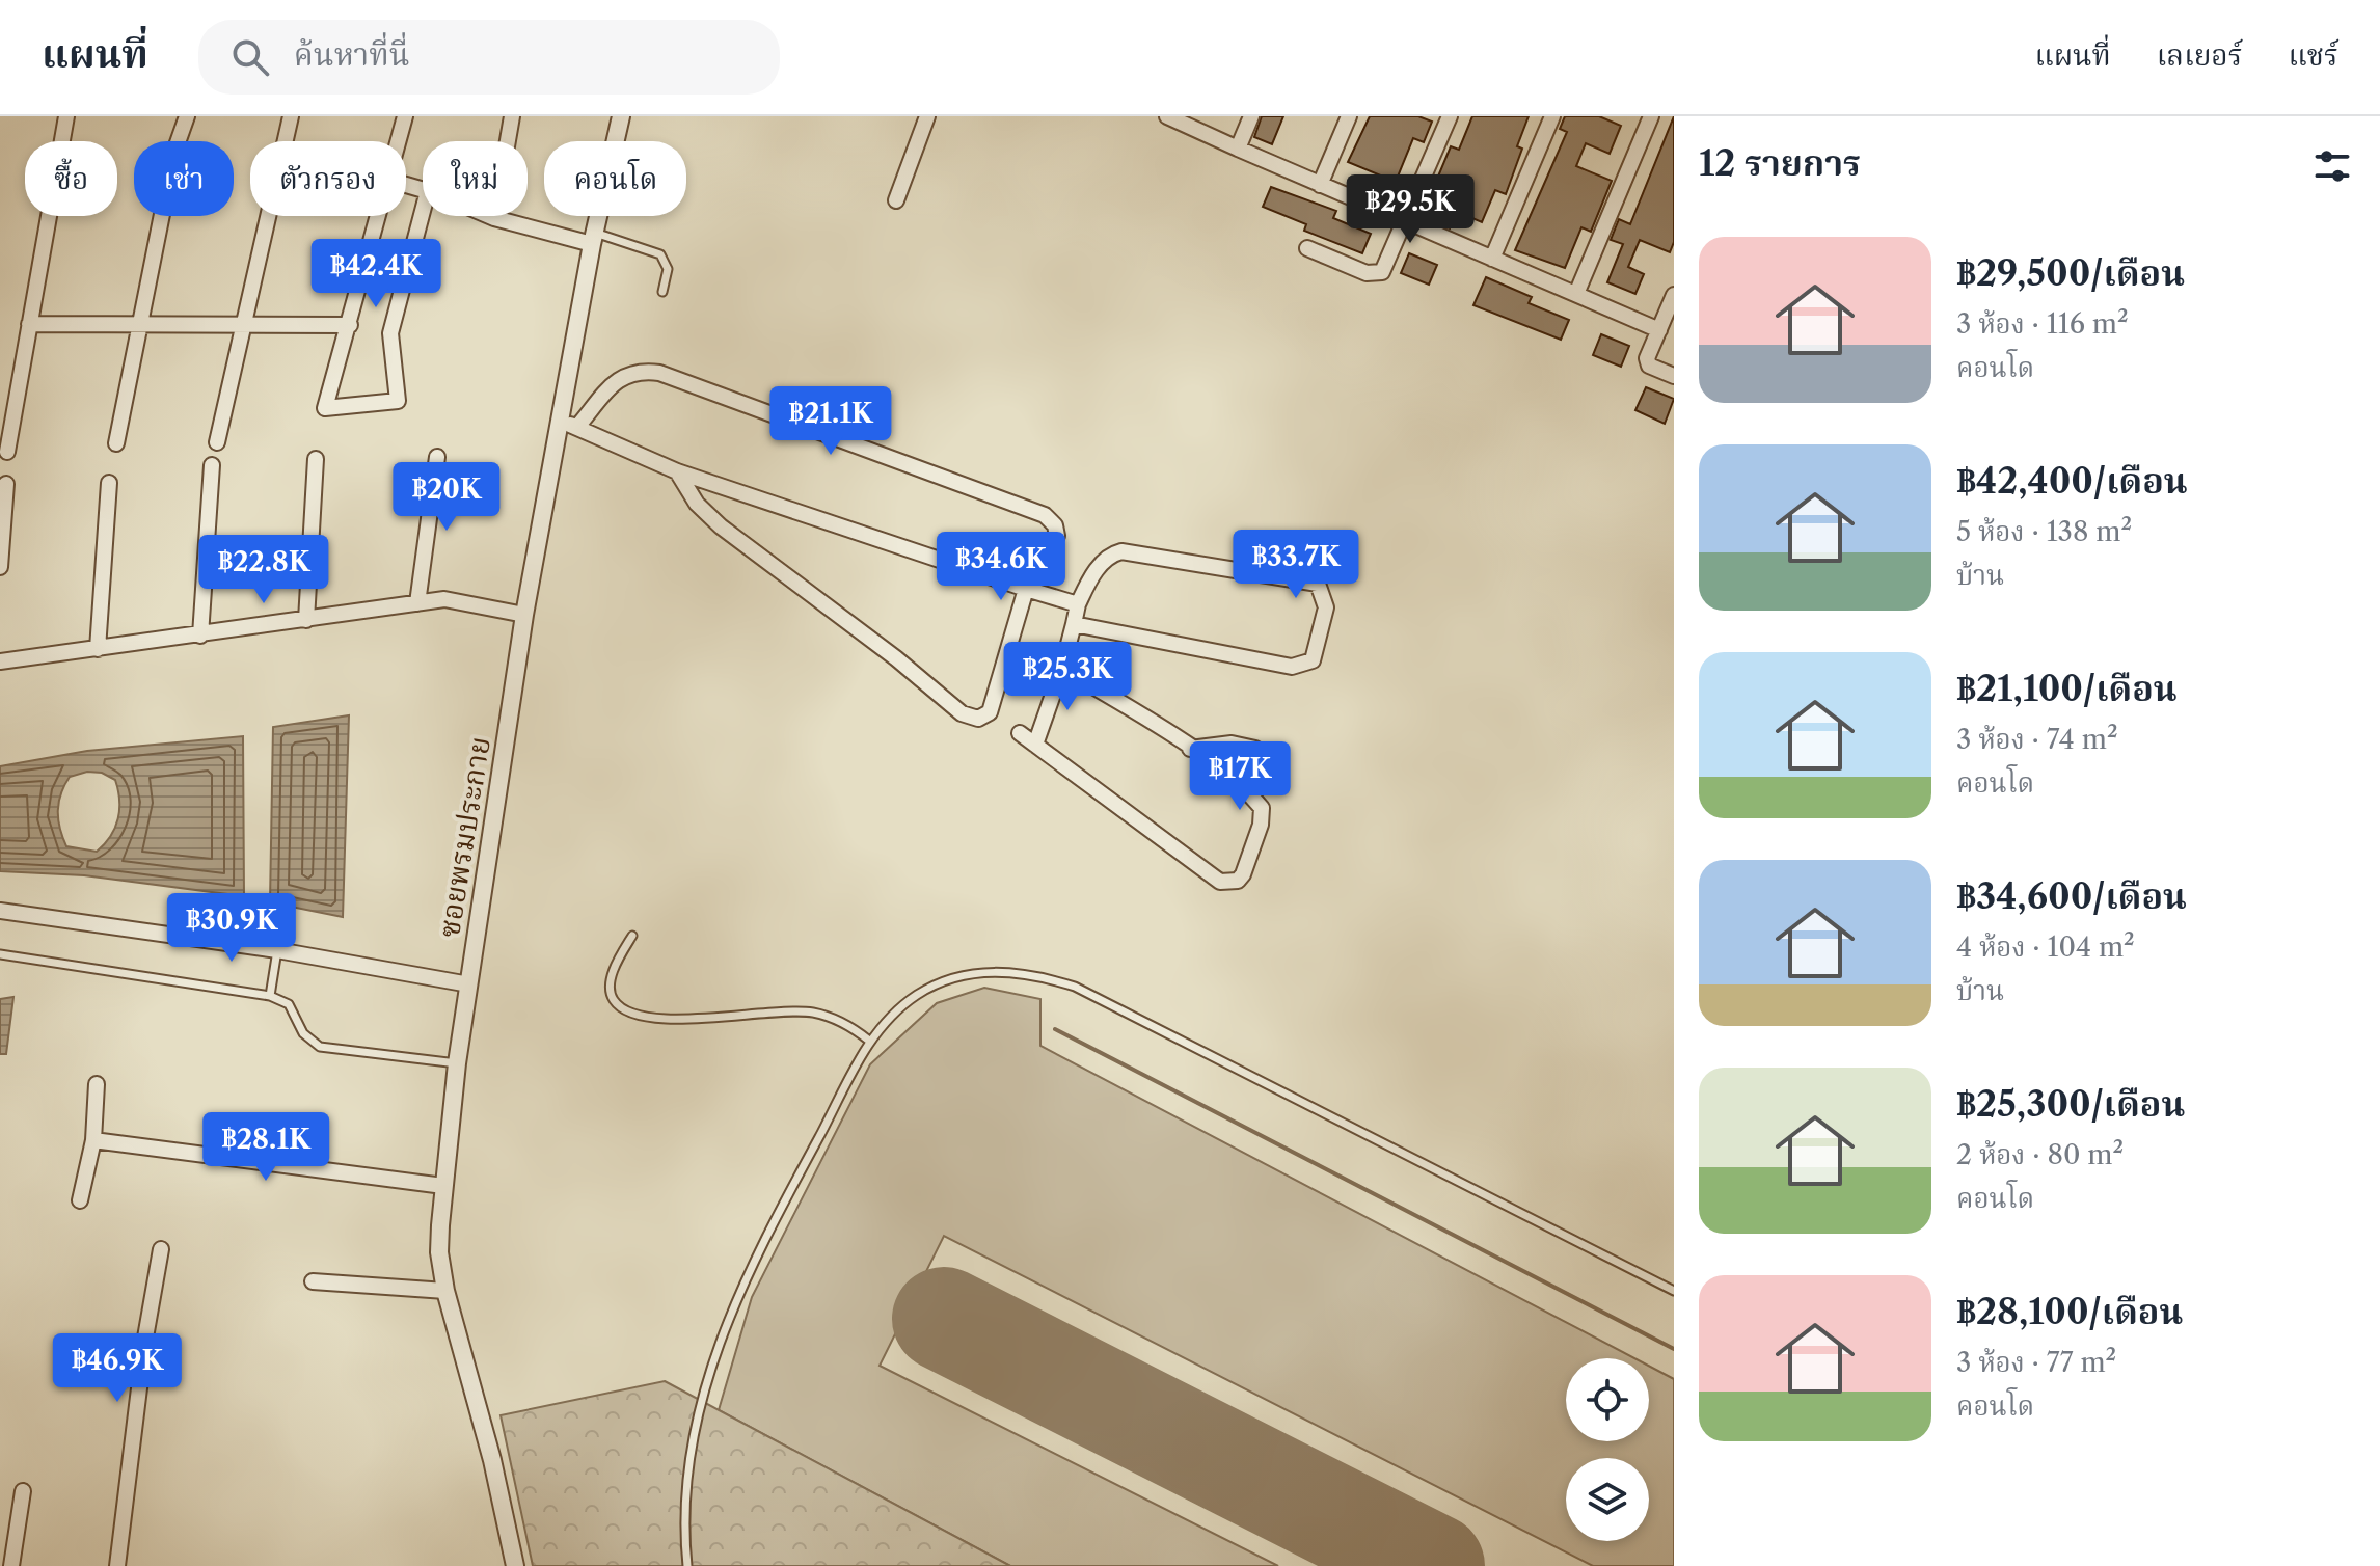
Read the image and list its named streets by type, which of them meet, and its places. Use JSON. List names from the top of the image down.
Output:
{
  "streets": {
    "street": ["ซอยพรมประกาย"]
  },
  "page": {
    "header": "แผนที่",
    "search": "ค้นหาที่นี่",
    "nav": ["แผนที่", "เลเยอร์", "แชร์"],
    "heading": "12 รายการ",
    "chip": [
      "ซื้อ",
      "เช่า",
      "ตัวกรอง",
      "ใหม่",
      "คอนโด"
    ],
    "price": [
      "฿29.5K",
      "฿42.4K",
      "฿21.1K",
      "฿20K",
      "฿33.7K",
      "฿34.6K",
      "฿22.8K",
      "฿25.3K",
      "฿17K",
      "฿30.9K",
      "฿28.1K",
      "฿46.9K"
    ],
    "list": [
      {
        "name": "฿29,500/เดือน",
        "note": "3 ห้อง · 116 m² · คอนโด"
      },
      {
        "name": "฿42,400/เดือน",
        "note": "5 ห้อง · 138 m² · บ้าน"
      },
      {
        "name": "฿21,100/เดือน",
        "note": "3 ห้อง · 74 m² · คอนโด"
      },
      {
        "name": "฿34,600/เดือน",
        "note": "4 ห้อง · 104 m² · บ้าน"
      },
      {
        "name": "฿25,300/เดือน",
        "note": "2 ห้อง · 80 m² · คอนโด"
      },
      {
        "name": "฿28,100/เดือน",
        "note": "3 ห้อง · 77 m² · คอนโด"
      }
    ]
  }
}
